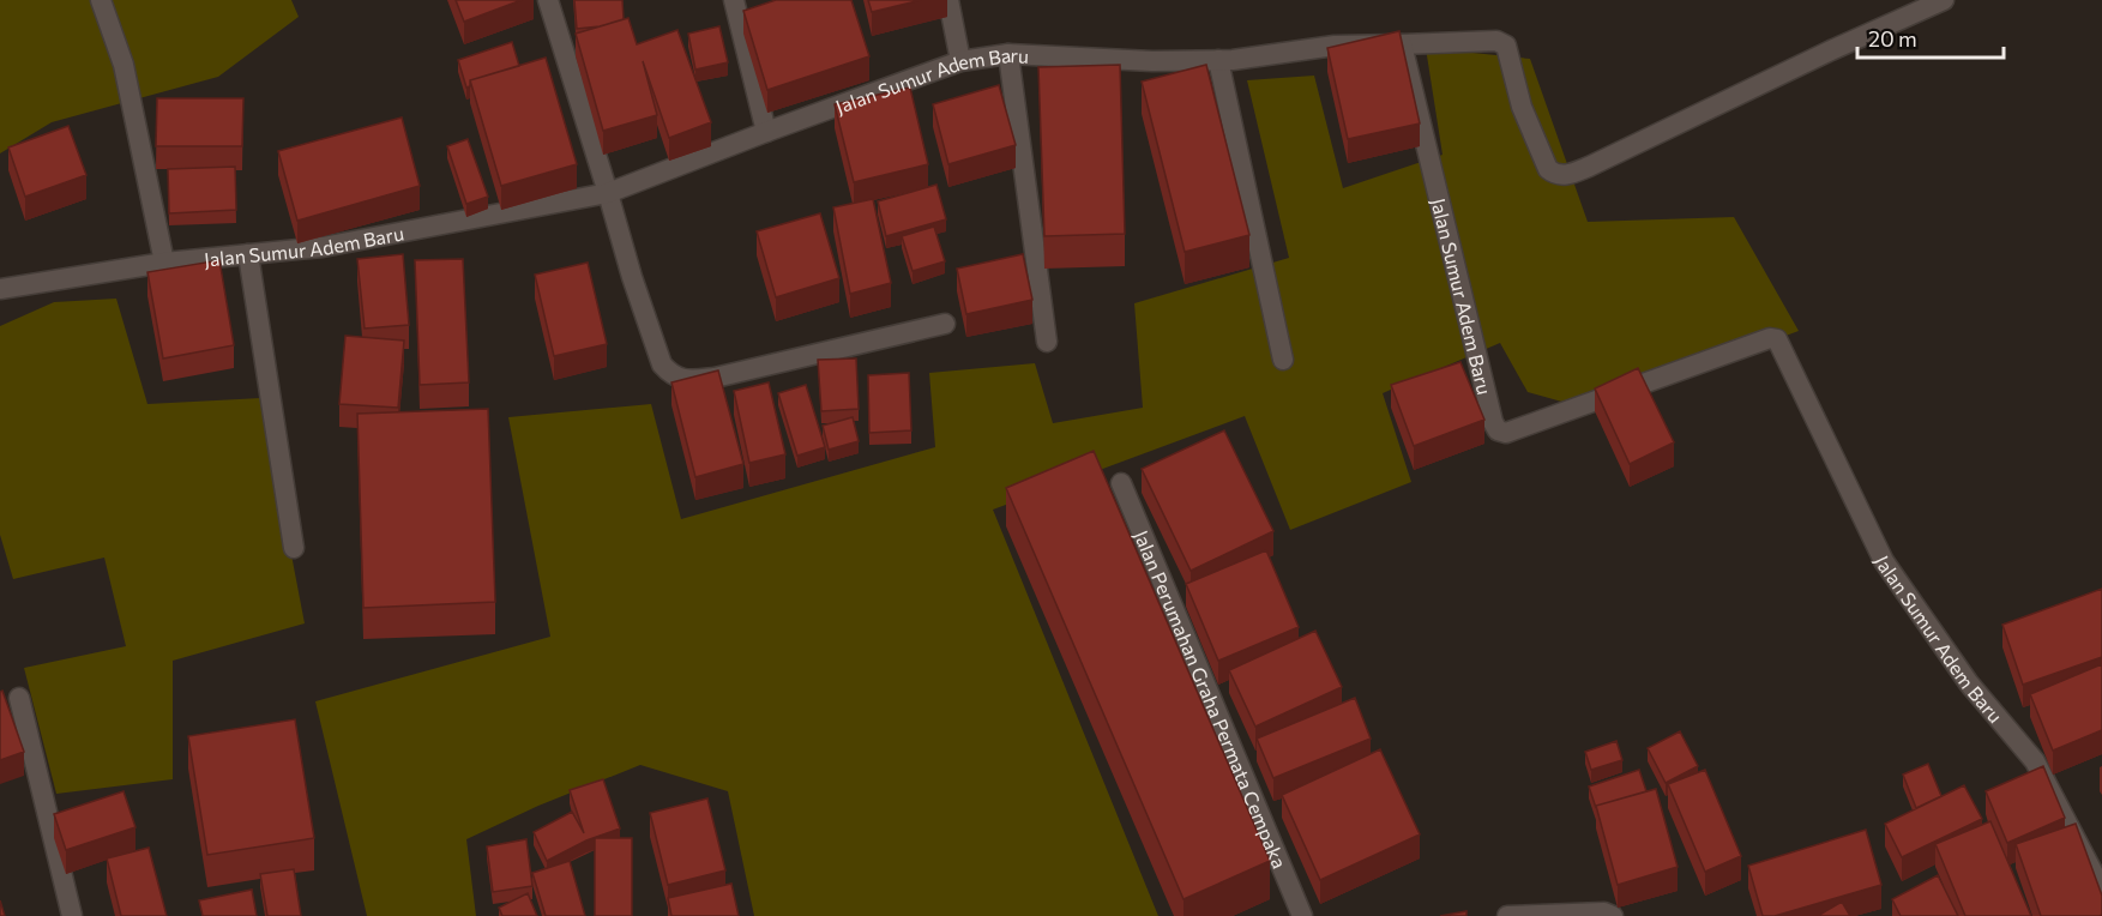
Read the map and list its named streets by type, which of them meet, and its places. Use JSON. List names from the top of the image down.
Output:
{
  "streets": {
    "street": ["Jalan Sumur Adem Baru", "Jalan Perumahan Graha Permata Cempaka"]
  },
  "scale_bar": "20 m"
}
